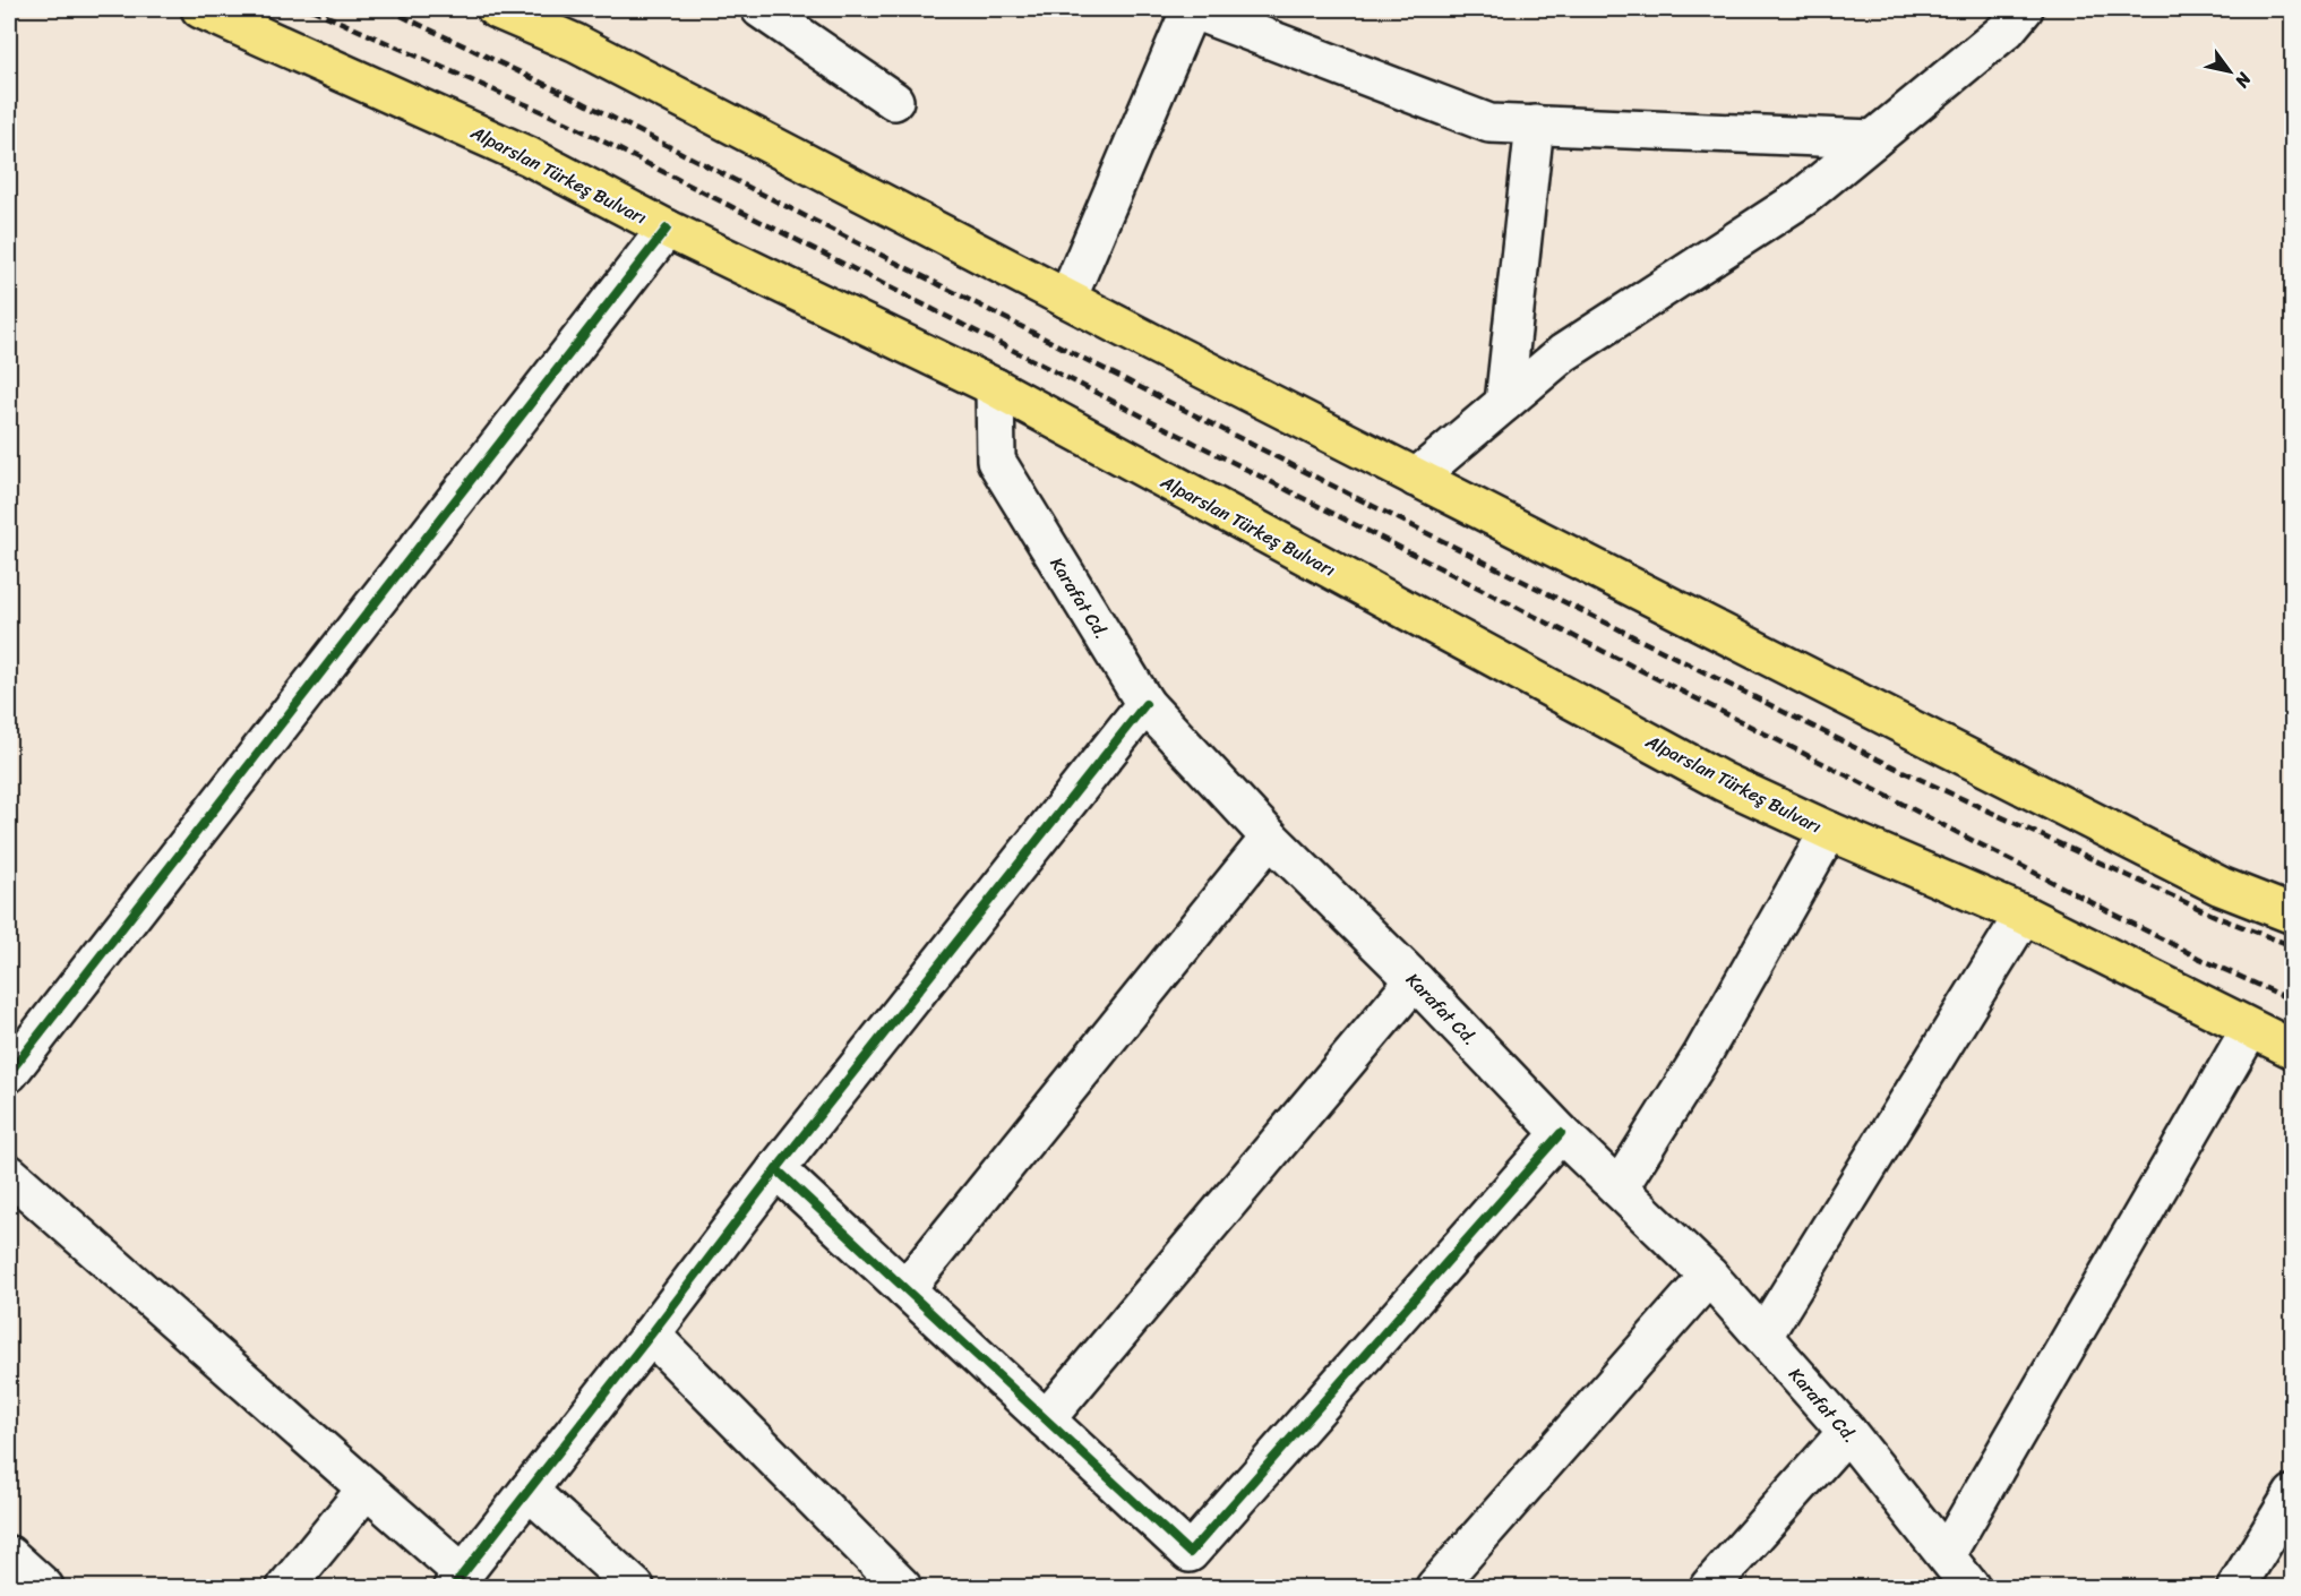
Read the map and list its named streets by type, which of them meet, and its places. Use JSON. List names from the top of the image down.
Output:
{
  "streets": {
    "main road": ["Alparslan Türkeş Bulvarı"],
    "street": ["Karafat Cd."]
  },
  "crossings": [
    ["Alparslan Türkeş Bulvarı", "Karafat Cd."]
  ],
  "north": "bottom right"
}
